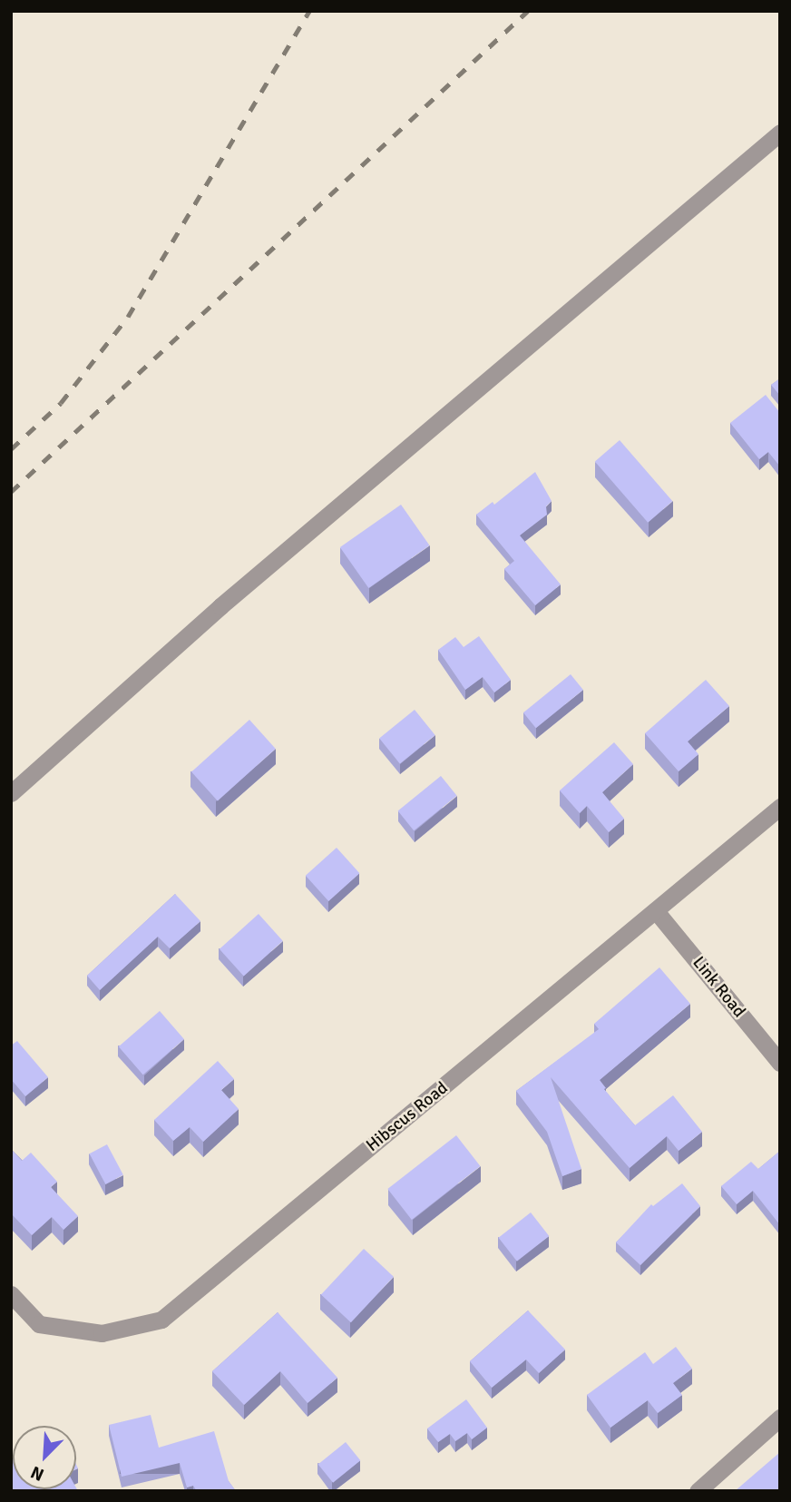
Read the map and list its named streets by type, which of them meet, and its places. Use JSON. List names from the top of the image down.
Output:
{
  "streets": {
    "street": ["Link Road", "Hibscus Road"]
  },
  "crossings": [
    ["Link Road", "Hibscus Road"]
  ],
  "north": "bottom left"
}
